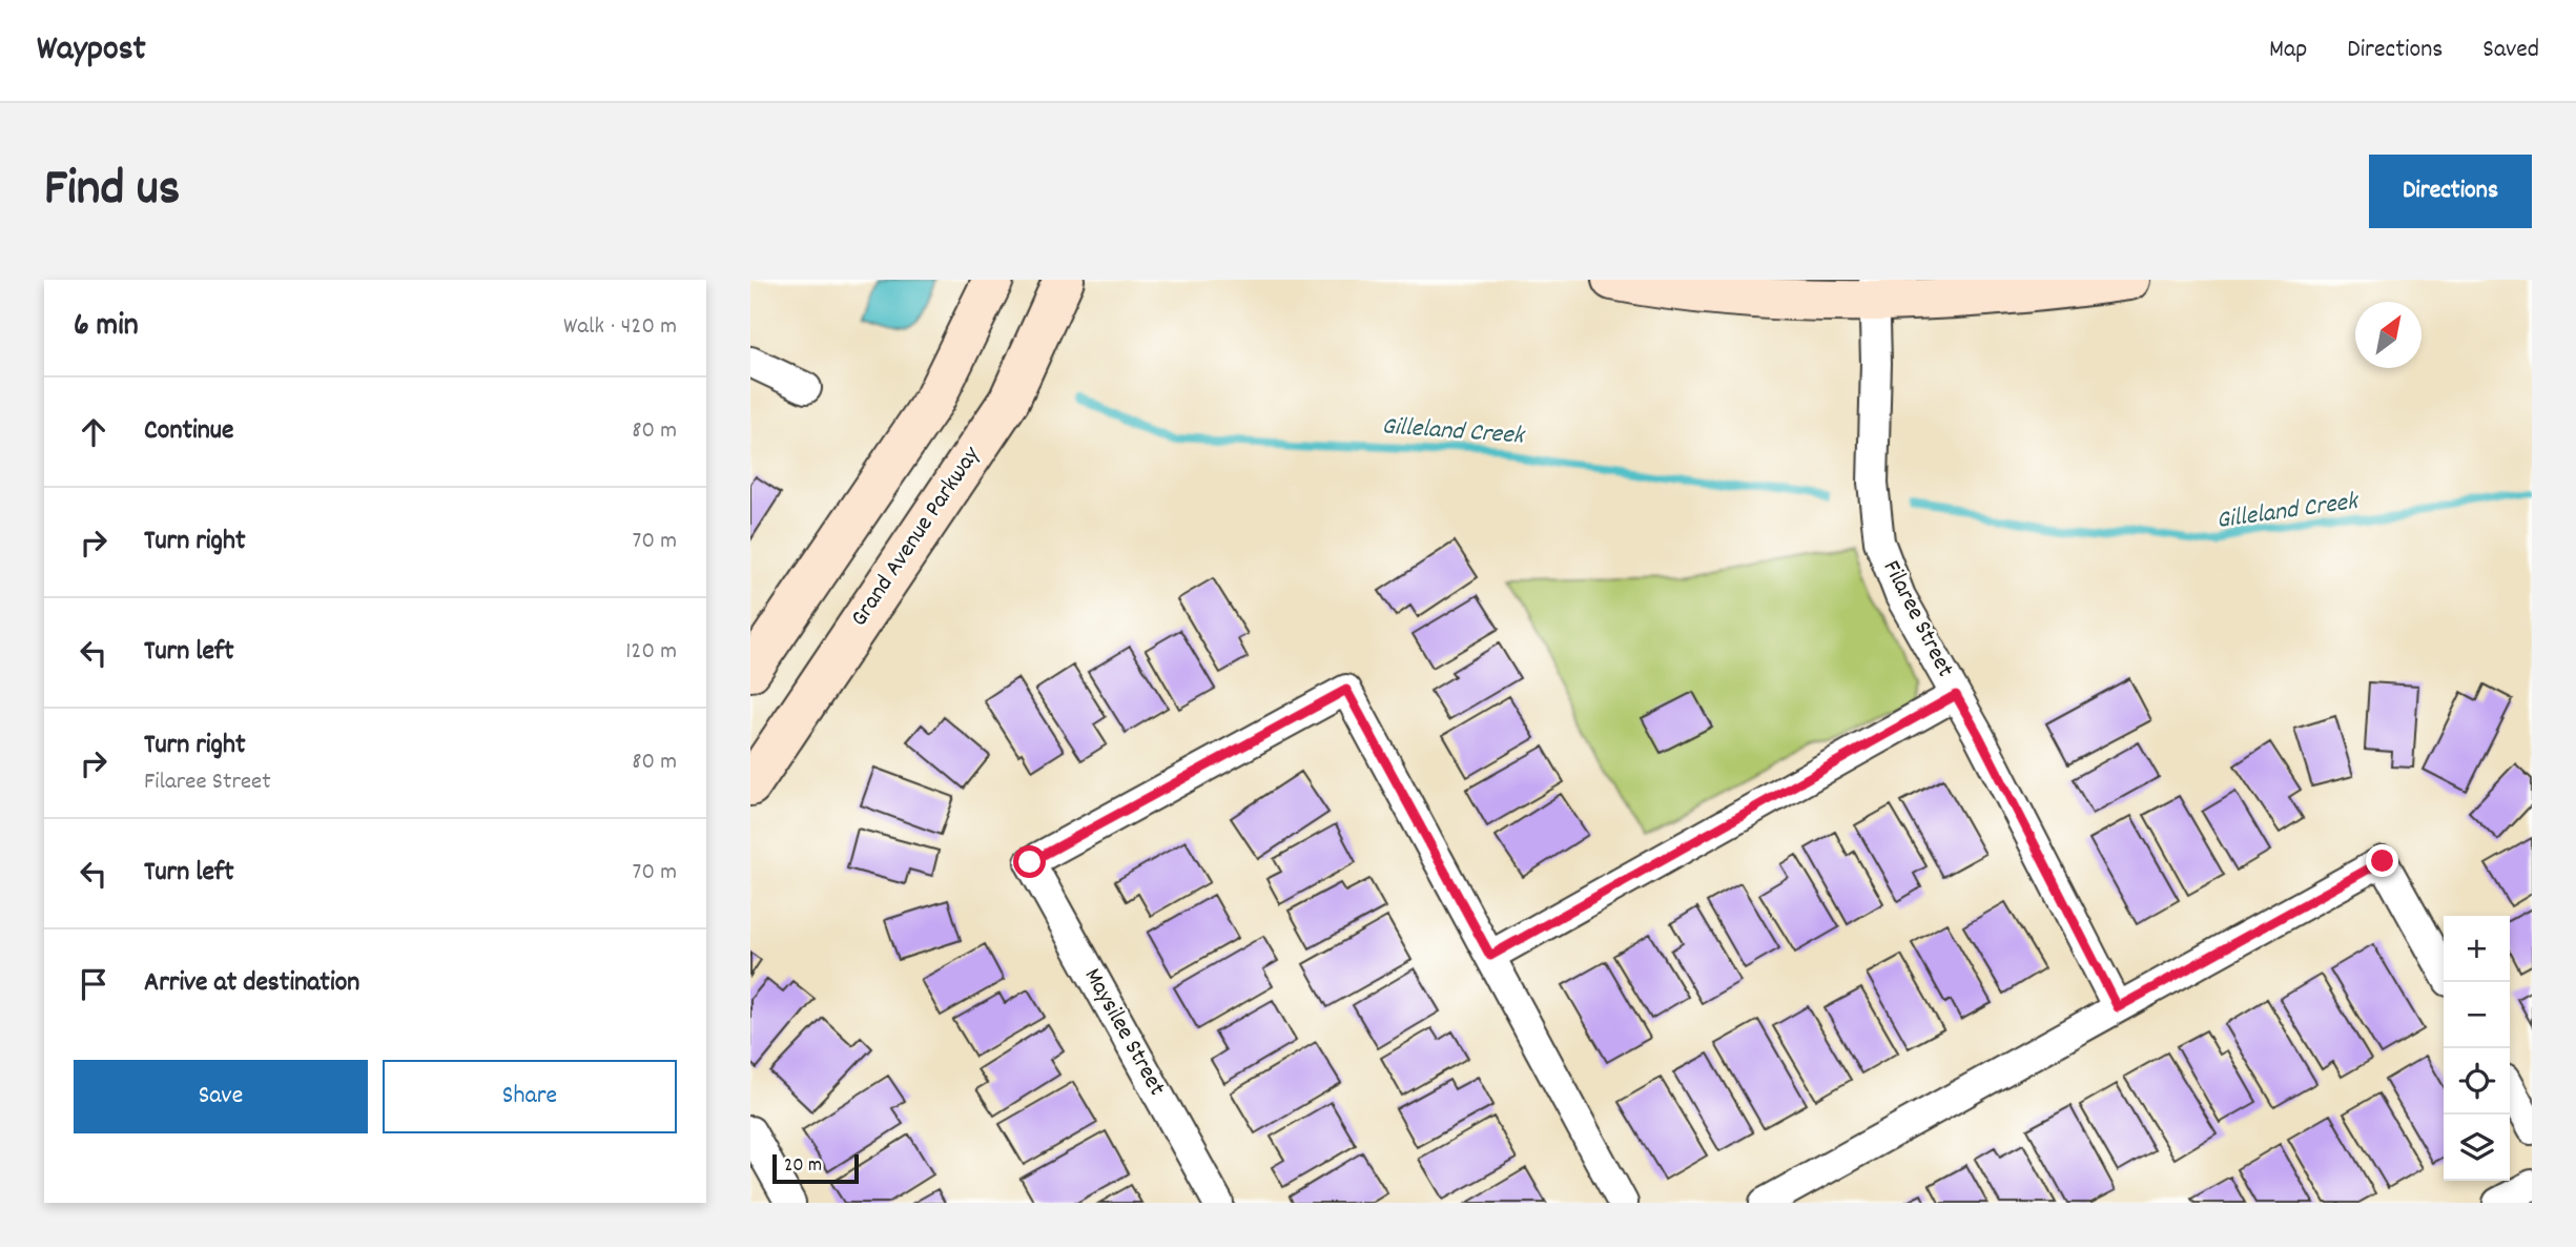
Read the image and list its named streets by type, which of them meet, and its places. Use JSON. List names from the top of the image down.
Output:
{
  "streets": {
    "street": ["Grand Avenue Parkway", "Filaree Street", "Maysilee Street"]
  },
  "water": ["Gilleland Creek"],
  "scale_bar": "20 m",
  "north": "top right",
  "page": {
    "header": "Waypost",
    "nav": ["Map", "Directions", "Saved"],
    "title": "Find us",
    "buttons": [
      "Directions",
      ["Save", "Share"]
    ],
    "heading": ["6 min", "Walk · 420 m"],
    "list": [
      ["Continue", "80 m"],
      ["Turn right", "70 m"],
      ["Turn left", "120 m"],
      ["Turn right", "Filaree Street", "80 m"],
      ["Turn left", "70 m"],
      "Arrive at destination"
    ],
    "map_buttons": ["+", "−"],
    "scale": "20 m"
  }
}
